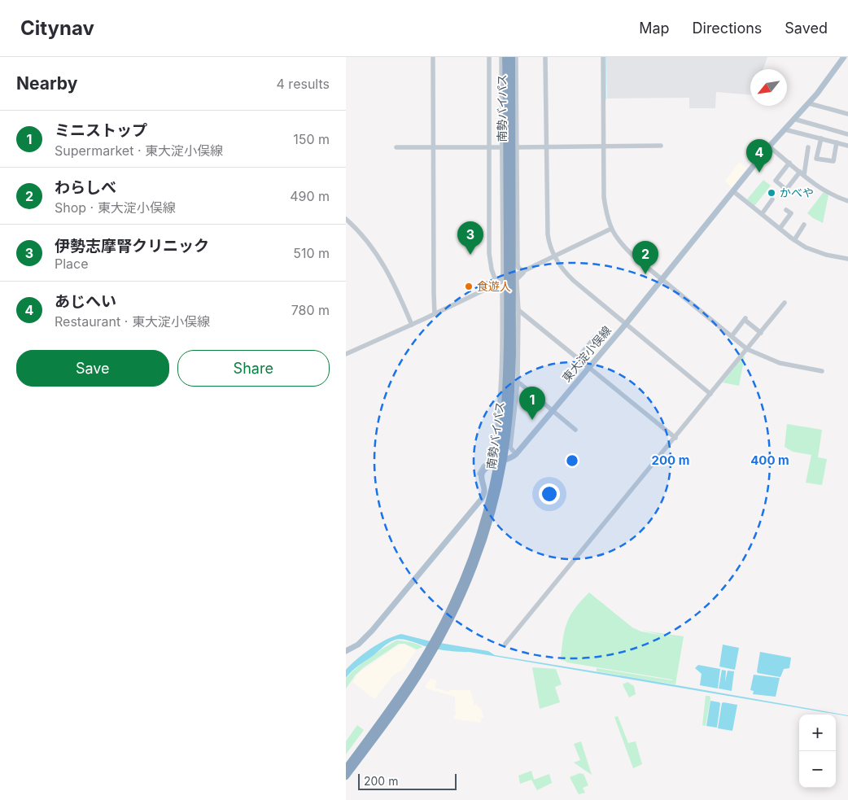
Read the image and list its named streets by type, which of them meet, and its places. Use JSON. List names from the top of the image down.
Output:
{
  "streets": {
    "highway": ["南勢バイパス"],
    "main road": ["東大淀小俣線"]
  },
  "crossings": [
    ["南勢バイパス", "東大淀小俣線"]
  ],
  "places": ["かべや", "食遊人"],
  "scale_bar": "200 m",
  "north": "bottom left",
  "page": {
    "header": "Citynav",
    "nav": ["Map", "Directions", "Saved"],
    "heading": ["Nearby", "4 results"],
    "list": [
      {
        "mark": "1",
        "name": "ミニストップ",
        "note": "Supermarket · 東大淀小俣線",
        "value": "150 m"
      },
      {
        "mark": "2",
        "name": "わらしべ",
        "note": "Shop · 東大淀小俣線",
        "value": "490 m"
      },
      {
        "mark": "3",
        "name": "伊勢志摩腎クリニック",
        "note": "Place",
        "value": "510 m"
      },
      {
        "mark": "4",
        "name": "あじへい",
        "note": "Restaurant · 東大淀小俣線",
        "value": "780 m"
      }
    ],
    "pins": [
      "4",
      "3",
      "2",
      "1"
    ],
    "buttons": ["Save", "Share"],
    "map_buttons": ["+", "−"],
    "scale": "200 m"
  },
  "rings": ["200 m", "400 m"]
}
